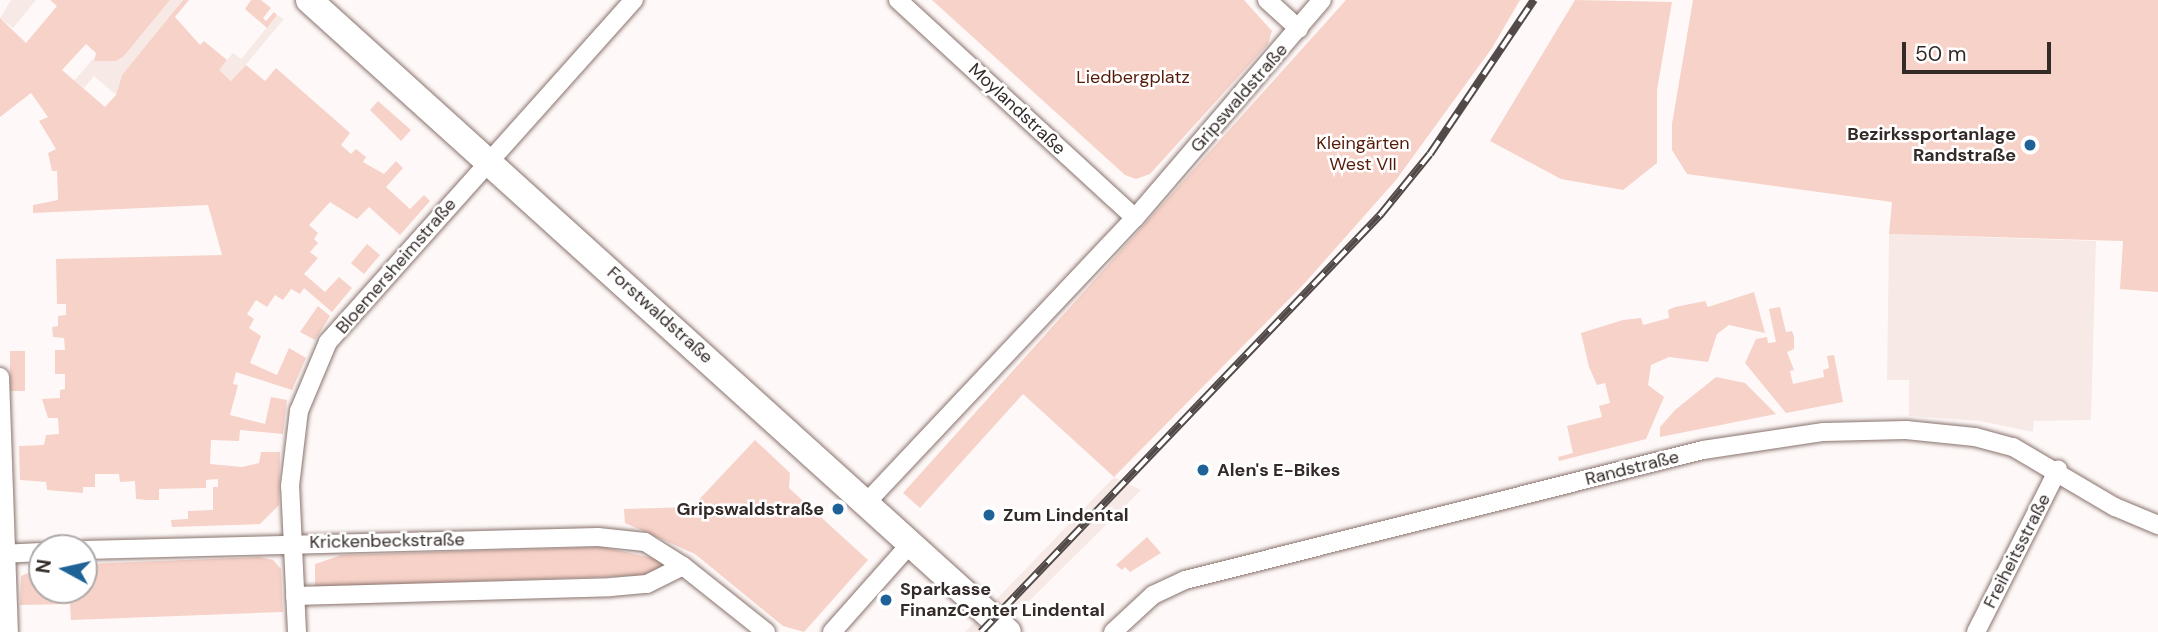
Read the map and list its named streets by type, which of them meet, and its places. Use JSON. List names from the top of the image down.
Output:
{
  "streets": {
    "street": [
      "Gripswaldstraße",
      "Moylandstraße",
      "Bloemersheimstraße",
      "Forstwaldstraße",
      "Randstraße",
      "Krickenbeckstraße",
      "Freiheitsstraße"
    ]
  },
  "crossings": [
    ["Gripswaldstraße", "Moylandstraße"],
    ["Gripswaldstraße", "Forstwaldstraße"],
    ["Bloemersheimstraße", "Forstwaldstraße"],
    ["Bloemersheimstraße", "Krickenbeckstraße"],
    ["Randstraße", "Freiheitsstraße"]
  ],
  "parks": ["Liedbergplatz", "Kleingärten West VII"],
  "places": [
    "Bezirkssportanlage Randstraße",
    "Alen's E-Bikes",
    "Gripswaldstraße",
    "Zum Lindental",
    "Sparkasse FinanzCenter Lindental"
  ],
  "scale_bar": "50 m",
  "north": "left"
}
